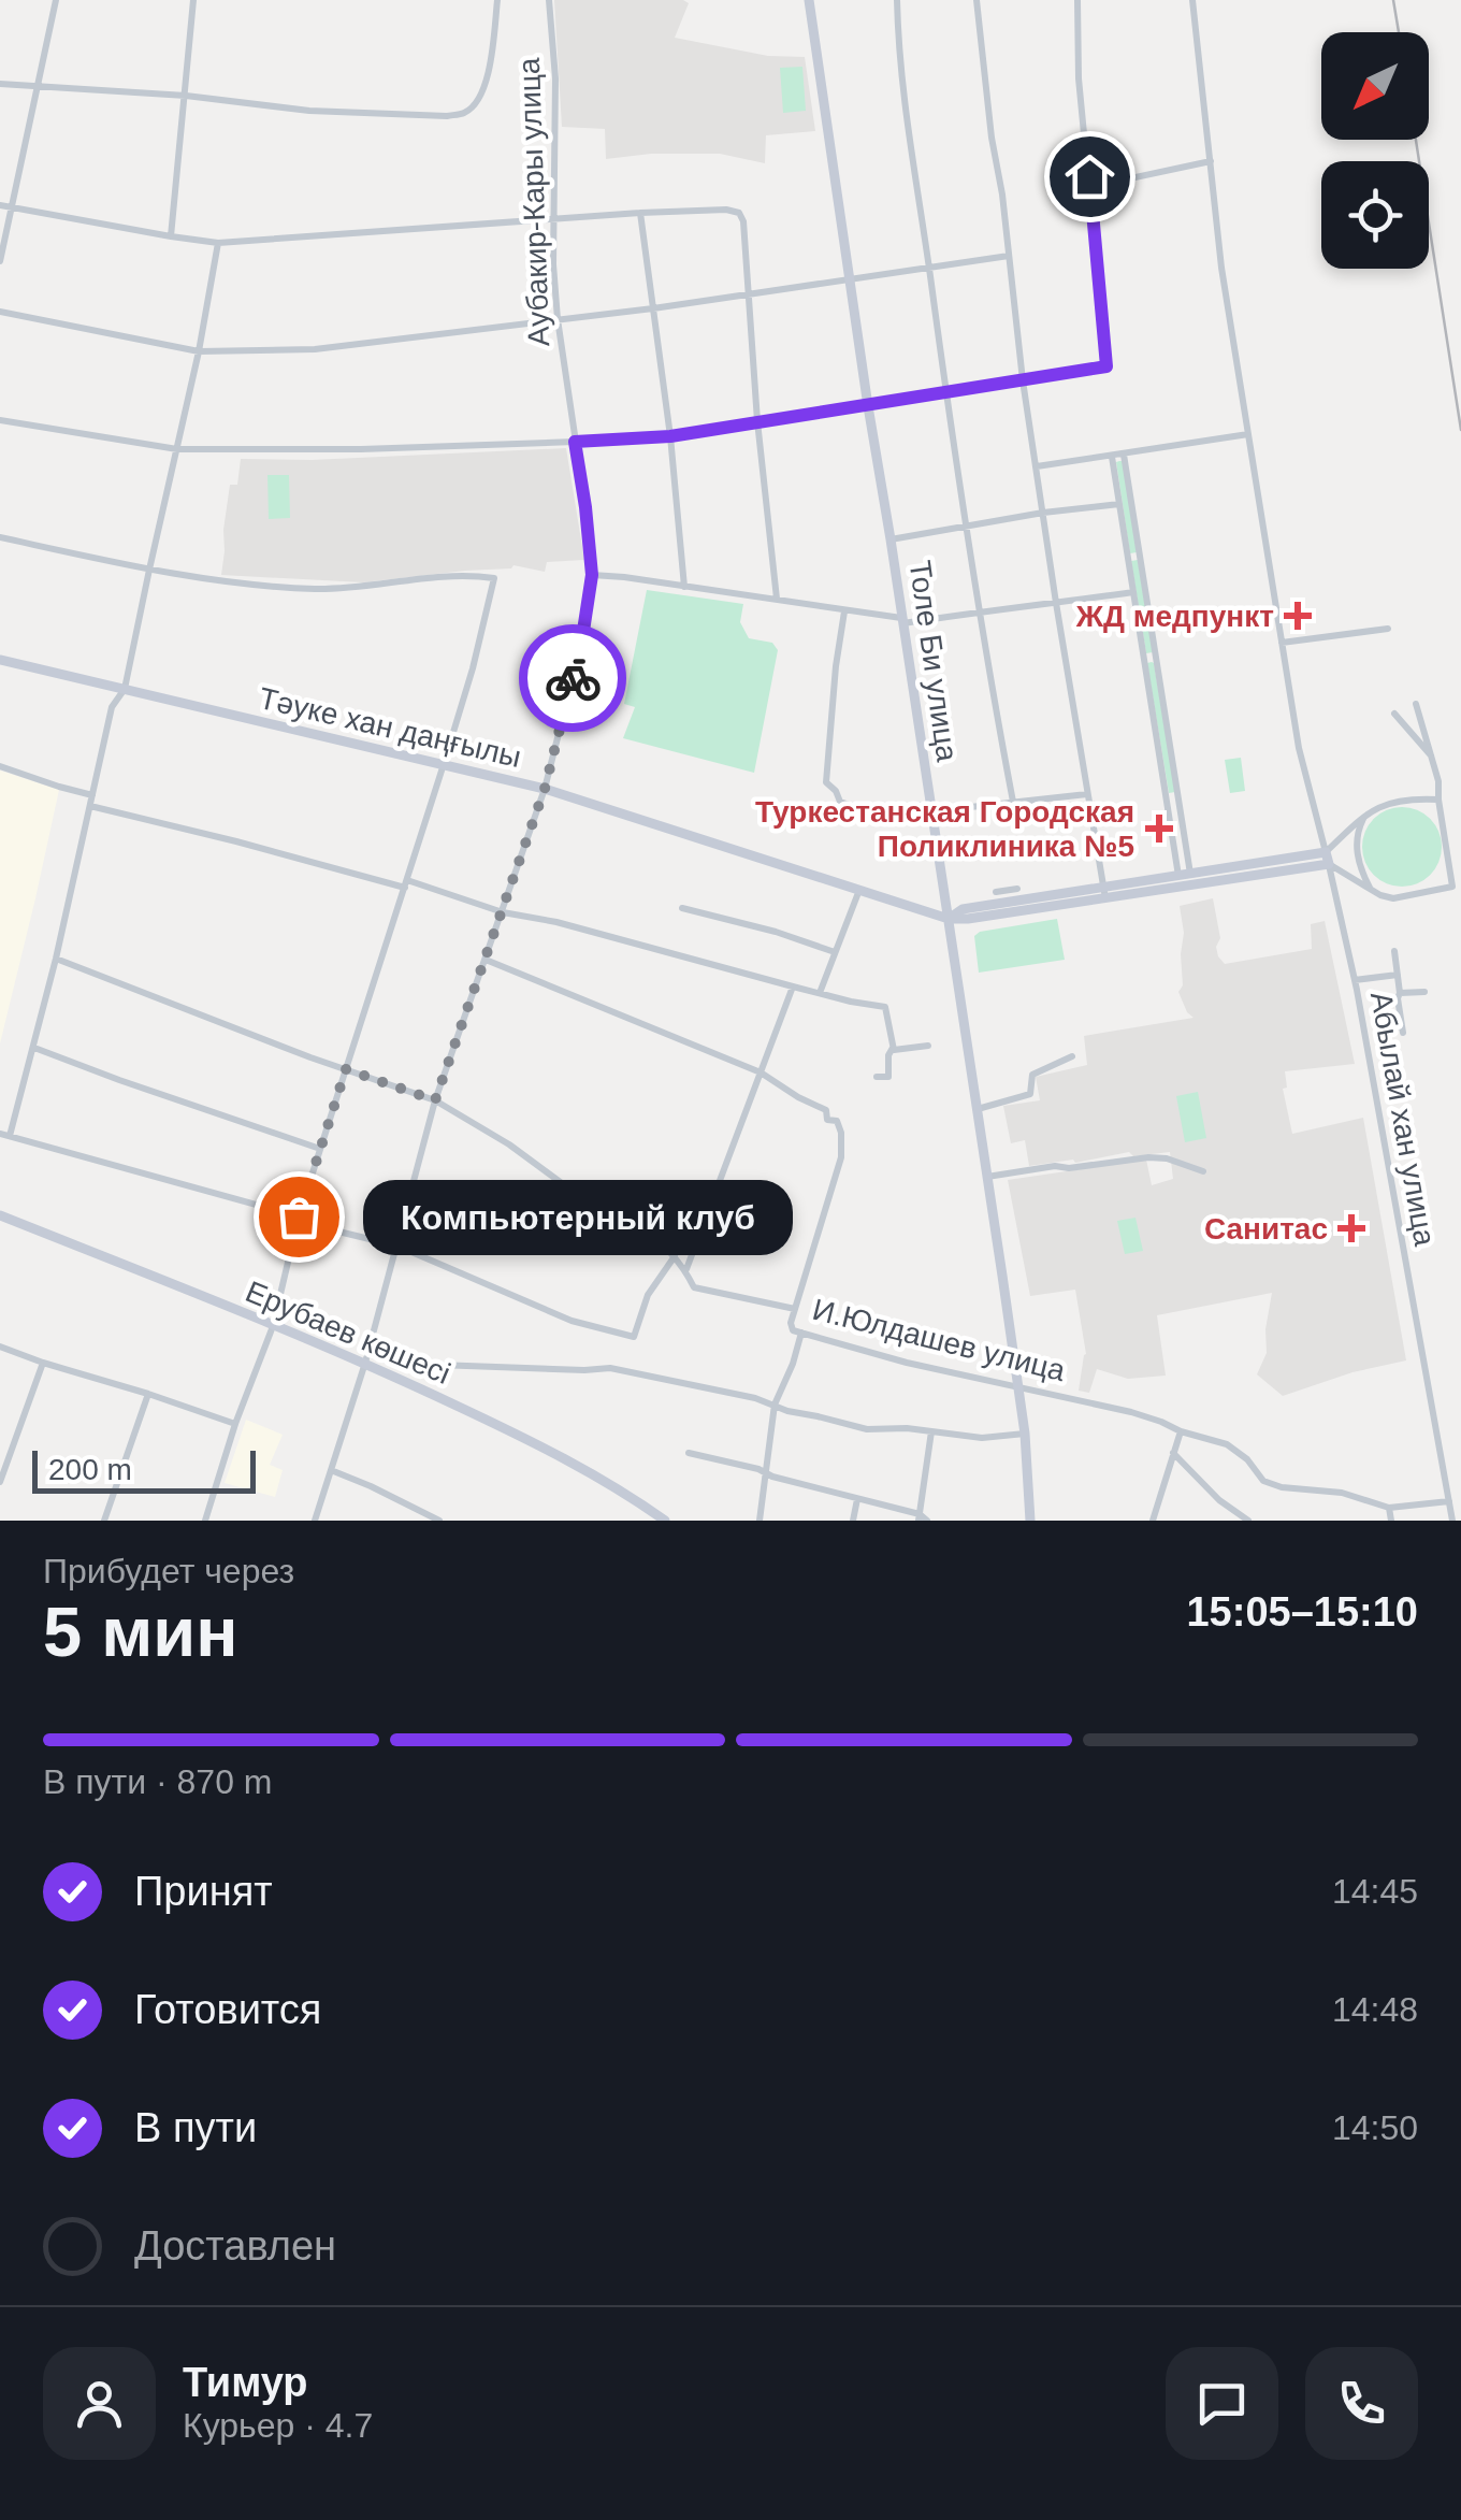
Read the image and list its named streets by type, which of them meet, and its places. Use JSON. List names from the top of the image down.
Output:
{
  "streets": {
    "street": [
      "Аубакир-Кары улица",
      "Толе Би улица",
      "Тәуке хан даңғылы",
      "Абылай хан улица",
      "Ерубаев көшесі",
      "И.Юлдашев улица"
    ]
  },
  "crossings": [
    ["Аубакир-Кары улица", "Тәуке хан даңғылы"],
    ["Аубакир-Кары улица", "Ерубаев көшесі"],
    ["Аубакир-Кары улица", "И.Юлдашев улица"],
    ["Толе Би улица", "Тәуке хан даңғылы"],
    ["Толе Би улица", "И.Юлдашев улица"],
    ["Тәуке хан даңғылы", "Абылай хан улица"],
    ["Абылай хан улица", "И.Юлдашев улица"]
  ],
  "places": {
    "health": ["ЖД медпункт", "Туркестанская Городская Поликлиника №5", "Санитас"],
    "other": ["Компьютерный клуб"]
  },
  "scale_bar": "200 m",
  "north": "bottom left",
  "page": {
    "bubble": "Компьютерный клуб",
    "scale": "200 m",
    "heading": ["5 мин", "Прибудет через", "15:05–15:10"],
    "panel": ["Тимур", "Курьер · 4.7"],
    "bar": "В пути · 870 m",
    "list": [
      ["Принят", "14:45"],
      ["Готовится", "14:48"],
      ["В пути", "14:50"],
      "Доставлен"
    ]
  }
}
